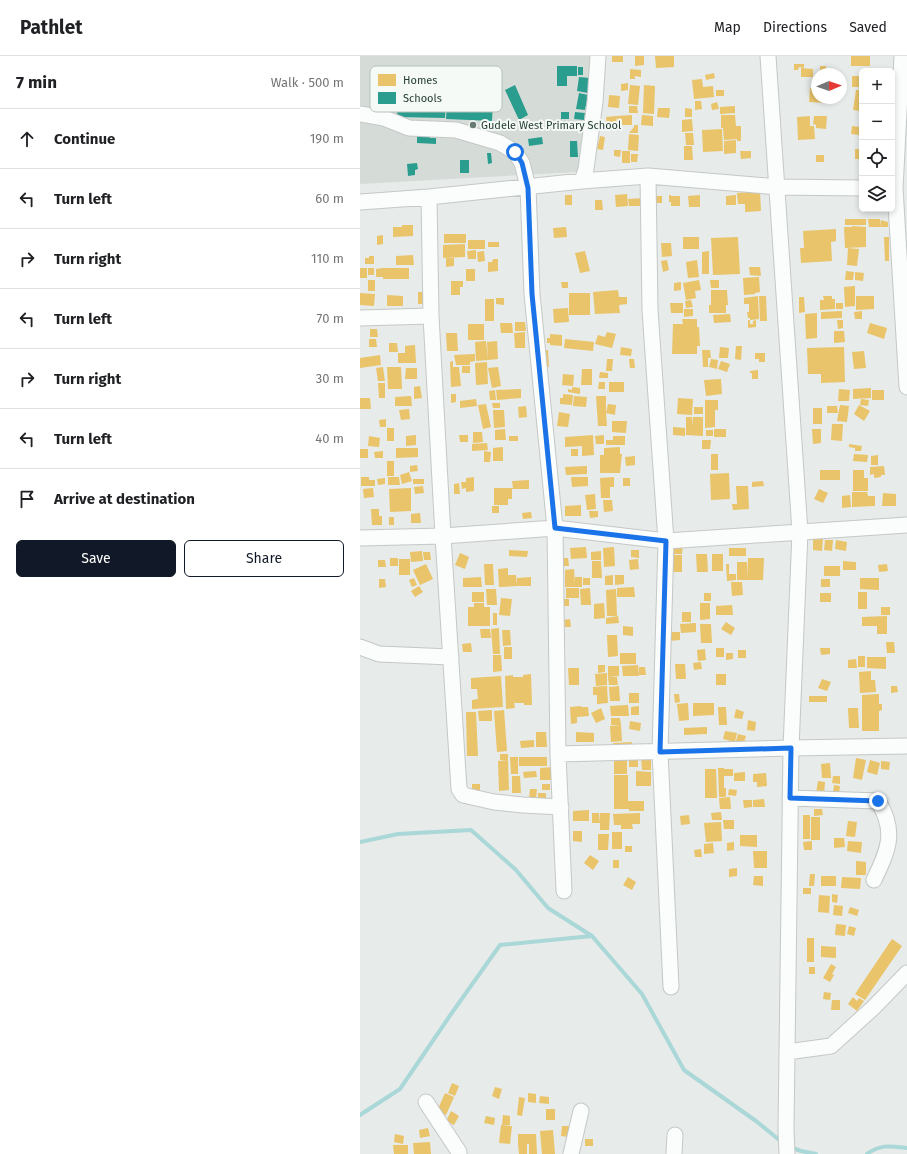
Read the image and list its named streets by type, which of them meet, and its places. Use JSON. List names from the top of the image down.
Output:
{
  "places": ["Gudele West Primary School"],
  "legend": ["Homes", "Schools"],
  "north": "right",
  "page": {
    "header": "Pathlet",
    "nav": ["Map", "Directions", "Saved"],
    "heading": ["7 min", "Walk · 500 m"],
    "map_buttons": ["+", "−"],
    "list": [
      ["Continue", "190 m"],
      ["Turn left", "60 m"],
      ["Turn right", "110 m"],
      ["Turn left", "70 m"],
      ["Turn right", "30 m"],
      ["Turn left", "40 m"],
      "Arrive at destination"
    ],
    "buttons": ["Save", "Share"]
  }
}
